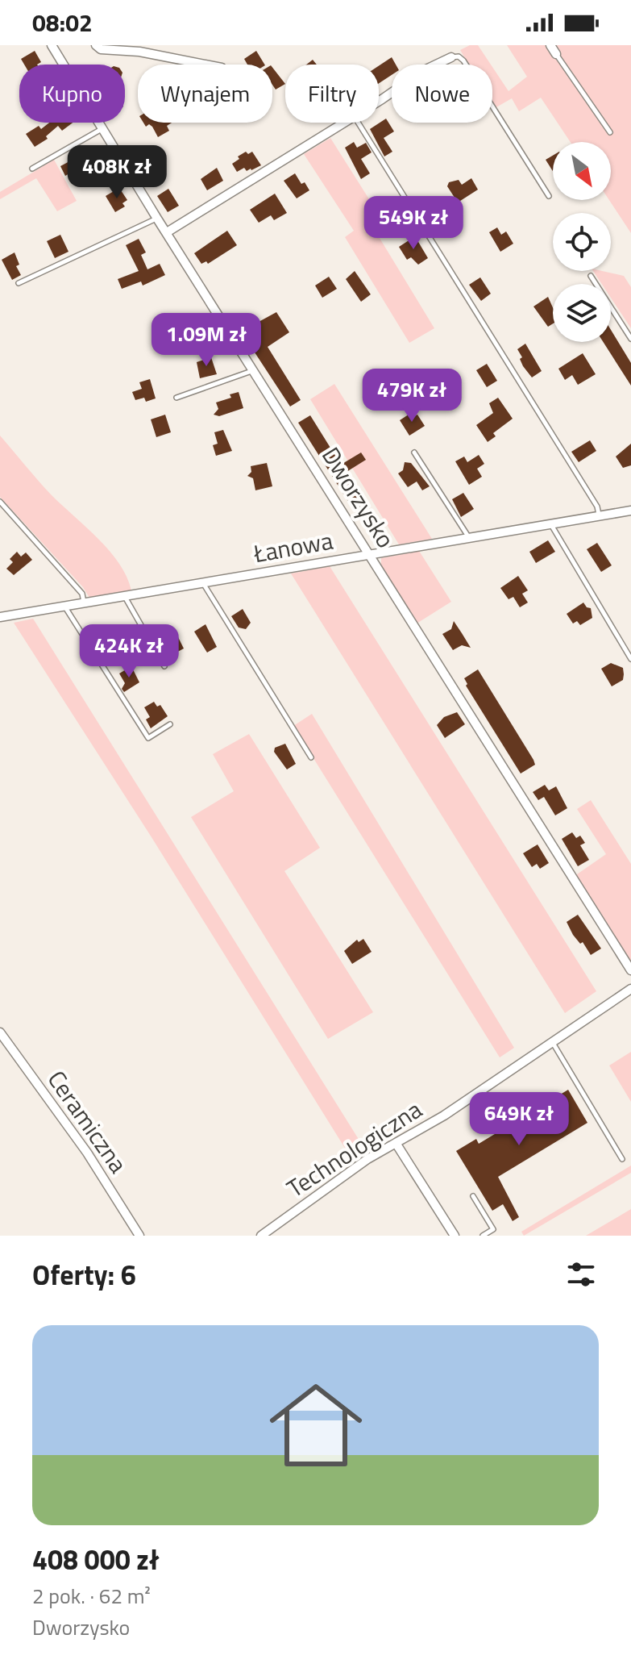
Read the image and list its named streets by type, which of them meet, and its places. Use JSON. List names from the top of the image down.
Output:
{
  "streets": {
    "street": [
      "Dworzysko",
      "Łanowa",
      "Ceramiczna",
      "Technologiczna"
    ]
  },
  "crossings": [
    ["Dworzysko", "Łanowa"]
  ],
  "north": "bottom right",
  "page": {
    "status": "08:02",
    "chip": [
      "Kupno",
      "Wynajem",
      "Filtry",
      "Nowe"
    ],
    "price": [
      "408K zł",
      "549K zł",
      "1.09M zł",
      "479K zł",
      "424K zł",
      "649K zł"
    ],
    "heading": "Oferty: 6",
    "list": [
      {
        "name": "408 000 zł",
        "note": "2 pok. · 62 m² · Dworzysko"
      }
    ]
  }
}
